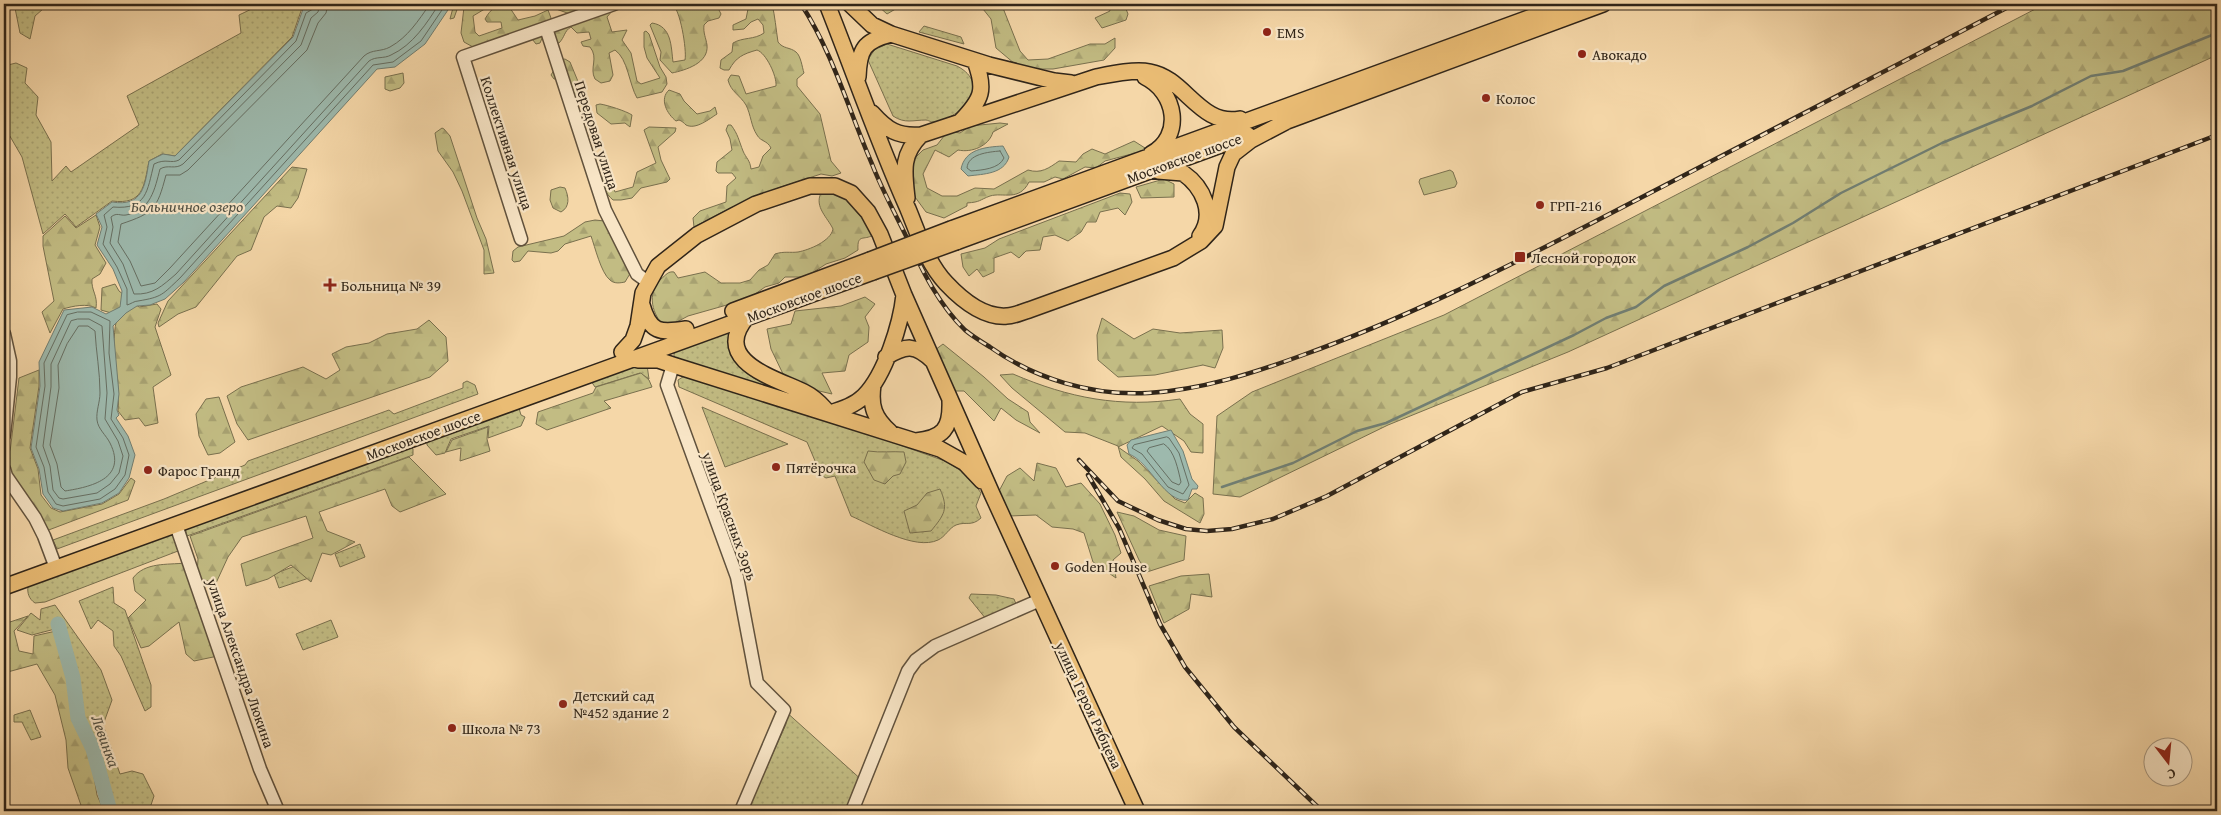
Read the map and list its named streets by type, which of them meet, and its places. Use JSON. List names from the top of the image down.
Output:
{
  "streets": {
    "main road": ["Московское шоссе", "улица Героя Рябцева"],
    "street": [
      "Передовая улица",
      "Коллективная улица",
      "улица Красных Зорь",
      "улица Александра Люкина"
    ]
  },
  "crossings": [
    ["Передовая улица", "Коллективная улица"],
    ["Московское шоссе", "улица Александра Люкина"]
  ],
  "water": ["Больничное озеро", "Левинка"],
  "places": {
    "other": [
      "EMS",
      "Авокадо",
      "Колос",
      "ГРП-216",
      "Пятёрочка",
      "Фарос Гранд",
      "Goden House",
      "Детский сад №452 здание 2",
      "Школа № 73"
    ],
    "transit": ["Лесной городок"],
    "health": ["Больница № 39"]
  },
  "north": "bottom"
}
